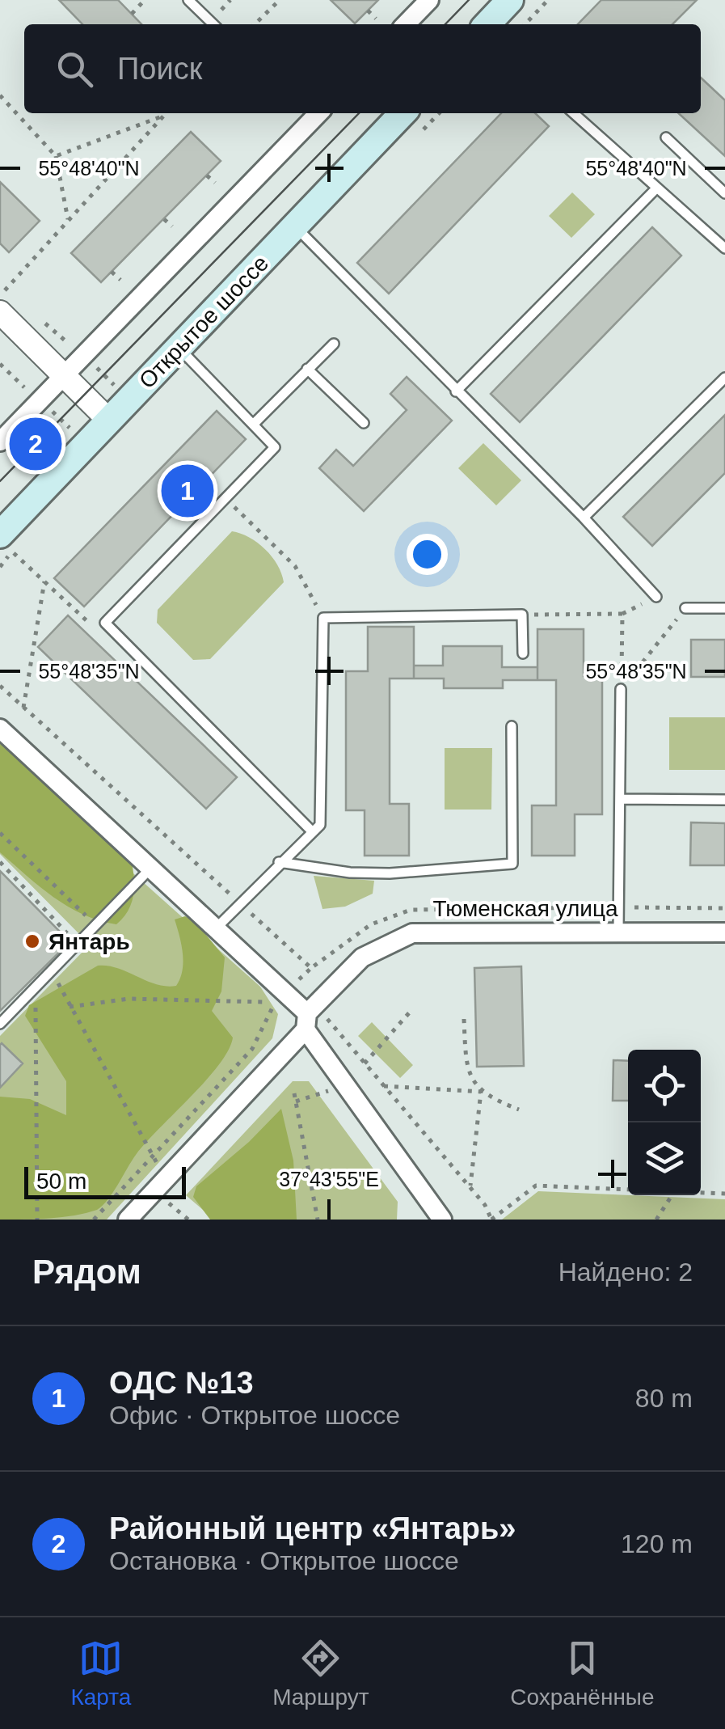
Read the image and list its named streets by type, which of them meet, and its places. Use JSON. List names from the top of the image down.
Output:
{
  "streets": {
    "main road": ["Открытое шоссе"],
    "street": ["Тюменская улица"]
  },
  "places": ["Янтарь"],
  "scale_bar": "50 m",
  "page": {
    "search": "Поиск",
    "pins": ["2", "1"],
    "scale": "50 m",
    "heading": ["Рядом", "Найдено: 2"],
    "list": [
      {
        "mark": "1",
        "name": "ОДС №13",
        "note": "Офис · Открытое шоссе",
        "value": "80 m"
      },
      {
        "mark": "2",
        "name": "Районный центр «Янтарь»",
        "note": "Остановка · Открытое шоссе",
        "value": "120 m"
      }
    ],
    "nav": ["Карта", "Маршрут", "Сохранённые"]
  },
  "coordinates": ["55°48'40\"N", "55°48'35\"N", "37°43'55\"E"]
}
